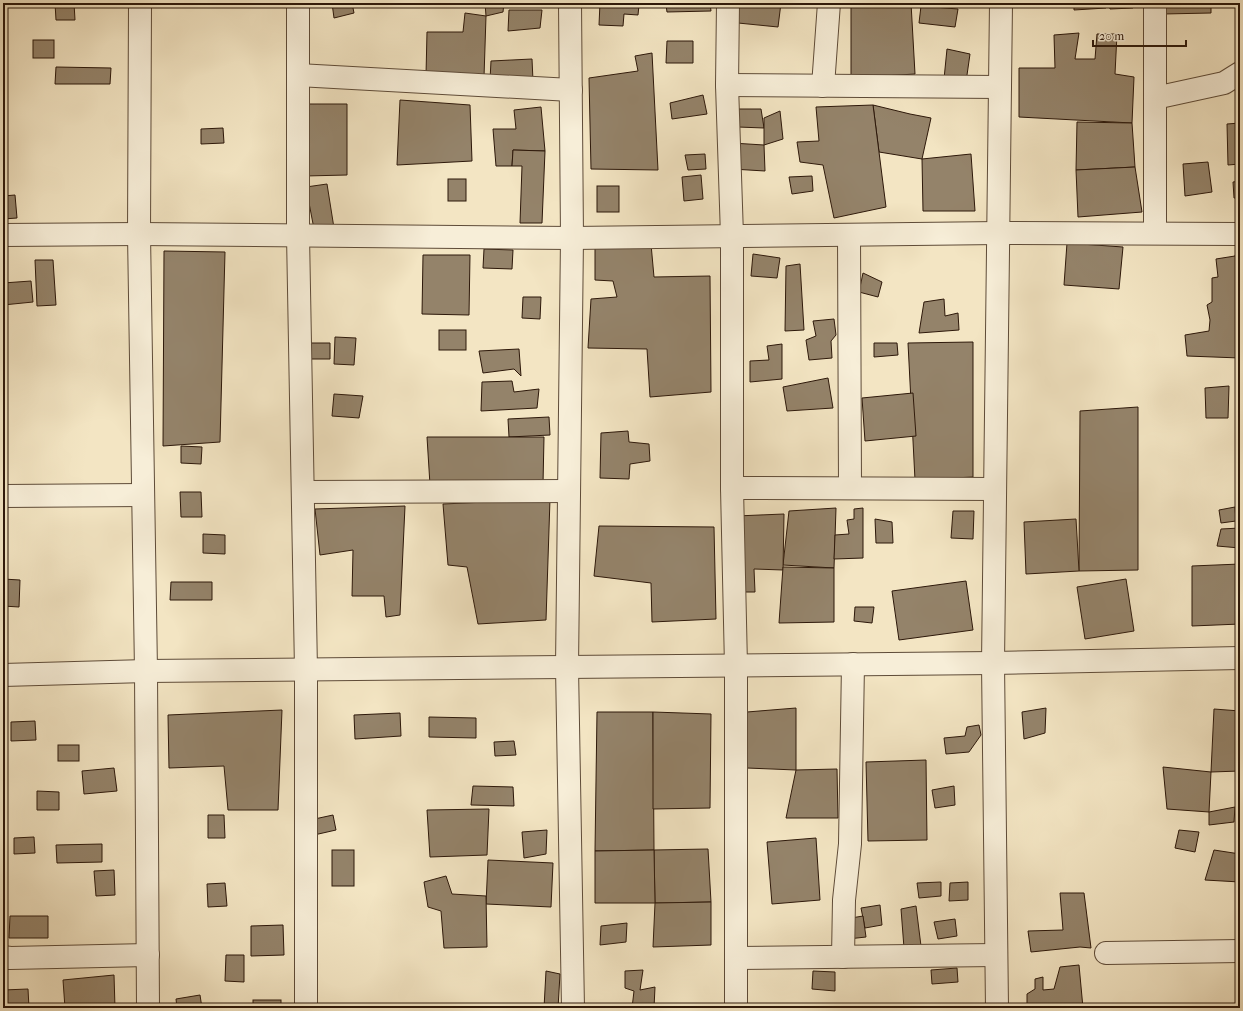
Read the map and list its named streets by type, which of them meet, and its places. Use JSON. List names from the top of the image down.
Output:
{
  "scale_bar": "20 m"
}
